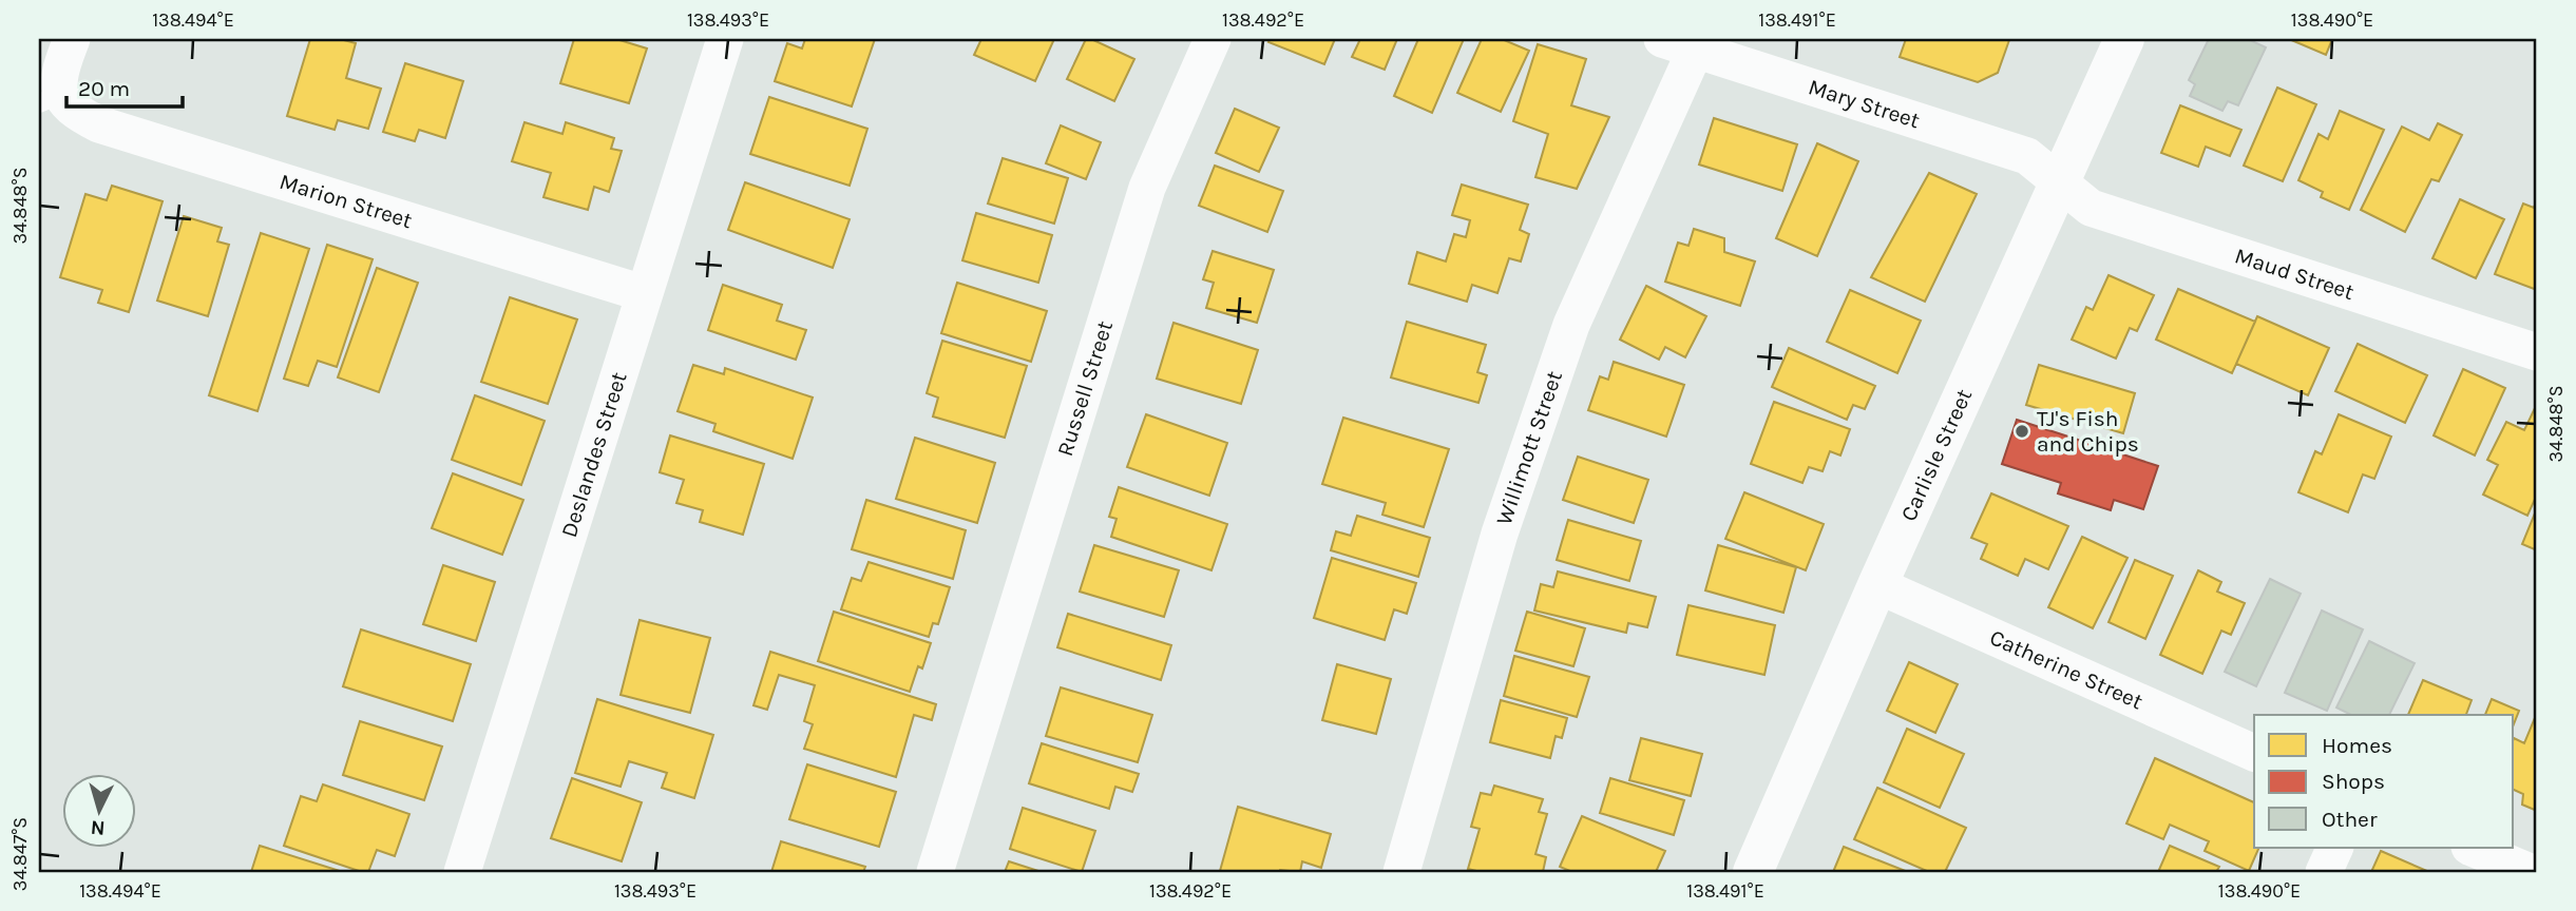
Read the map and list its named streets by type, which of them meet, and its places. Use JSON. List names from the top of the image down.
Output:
{
  "streets": {
    "street": [
      "Mary Street",
      "Marion Street",
      "Maud Street",
      "Russell Street",
      "Willimott Street",
      "Carlisle Street",
      "Deslandes Street",
      "Catherine Street"
    ]
  },
  "crossings": [
    ["Mary Street", "Maud Street"],
    ["Mary Street", "Willimott Street"],
    ["Mary Street", "Carlisle Street"],
    ["Marion Street", "Deslandes Street"],
    ["Maud Street", "Carlisle Street"],
    ["Carlisle Street", "Catherine Street"]
  ],
  "places": ["TJ's Fish and Chips"],
  "legend": ["Homes", "Shops", "Other"],
  "scale_bar": "20 m",
  "north": "bottom",
  "coordinates": [
    "138.494°E",
    "138.493°E",
    "138.492°E",
    "138.491°E",
    "138.490°E",
    "34.848°S",
    "34.847°S"
  ]
}
